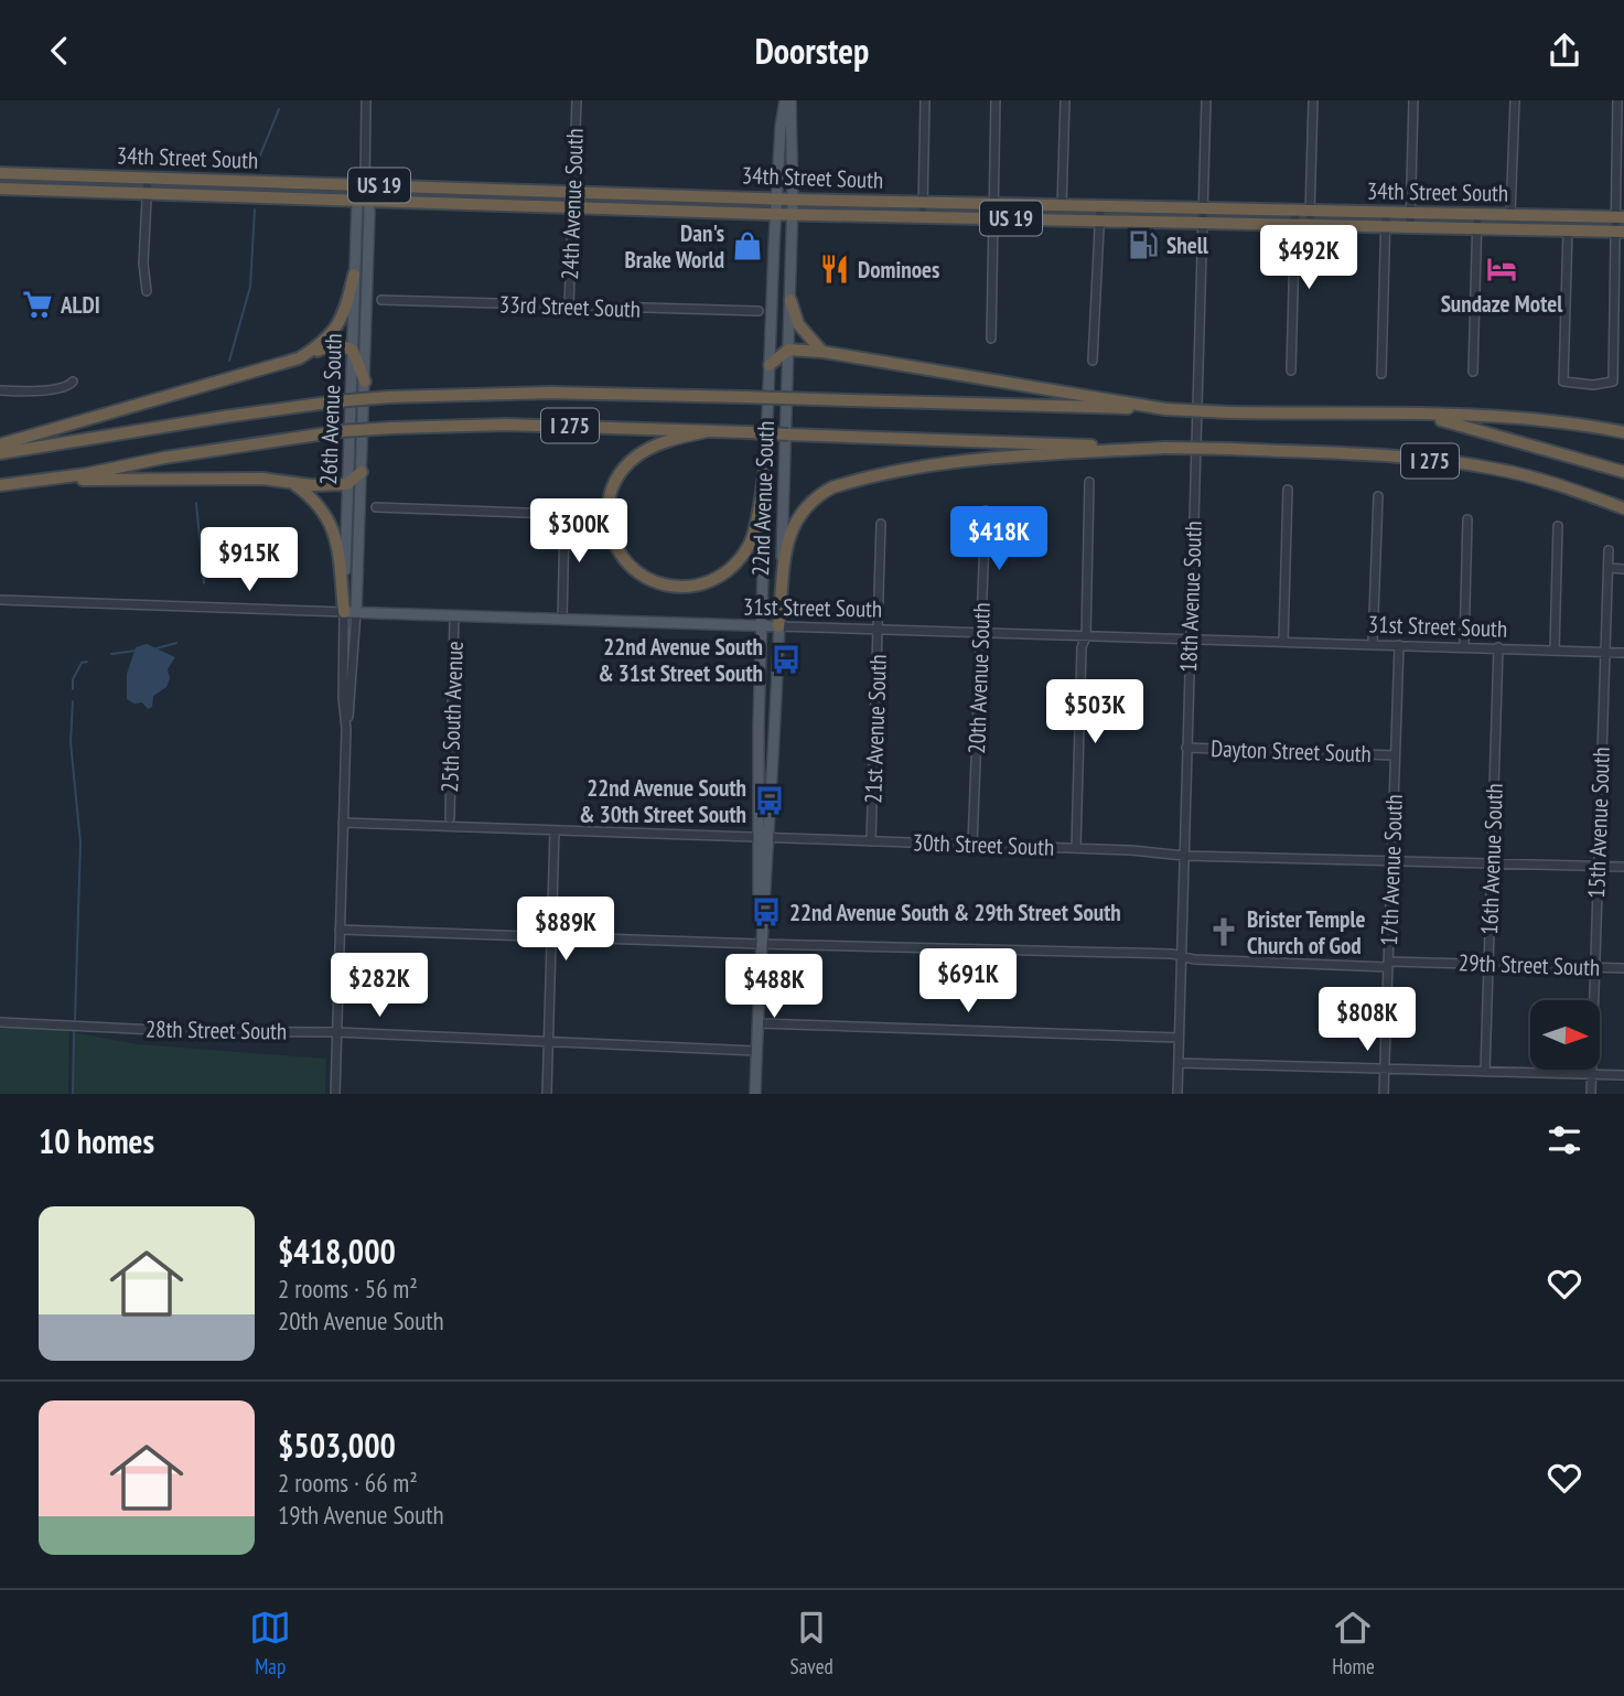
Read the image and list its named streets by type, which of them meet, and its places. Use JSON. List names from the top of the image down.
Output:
{
  "streets": {
    "highway": ["34th Street South", "US 19", "I 275"],
    "main road": ["26th Avenue South", "22nd Avenue South", "31st Street South"],
    "street": [
      "24th Avenue South",
      "33rd Street South",
      "18th Avenue South",
      "20th Avenue South",
      "25th South Avenue",
      "21st Avenue South",
      "Dayton Street South",
      "15th Avenue South",
      "30th Street South",
      "16th Avenue South",
      "17th Avenue South",
      "29th Street South",
      "28th Street South"
    ]
  },
  "crossings": [
    ["34th Street South", "24th Avenue South"],
    ["34th Street South", "26th Avenue South"],
    ["34th Street South", "22nd Avenue South"],
    ["34th Street South", "18th Avenue South"],
    ["24th Avenue South", "33rd Street South"],
    ["26th Avenue South", "31st Street South"],
    ["26th Avenue South", "30th Street South"],
    ["26th Avenue South", "29th Street South"],
    ["26th Avenue South", "28th Street South"],
    ["22nd Avenue South", "31st Street South"],
    ["22nd Avenue South", "30th Street South"],
    ["22nd Avenue South", "29th Street South"],
    ["22nd Avenue South", "28th Street South"],
    ["18th Avenue South", "31st Street South"],
    ["18th Avenue South", "Dayton Street South"],
    ["18th Avenue South", "30th Street South"],
    ["18th Avenue South", "29th Street South"],
    ["31st Street South", "20th Avenue South"],
    ["31st Street South", "25th South Avenue"],
    ["31st Street South", "21st Avenue South"],
    ["31st Street South", "15th Avenue South"],
    ["31st Street South", "16th Avenue South"],
    ["31st Street South", "17th Avenue South"],
    ["20th Avenue South", "30th Street South"],
    ["21st Avenue South", "30th Street South"],
    ["Dayton Street South", "17th Avenue South"],
    ["15th Avenue South", "30th Street South"],
    ["15th Avenue South", "29th Street South"],
    ["30th Street South", "16th Avenue South"],
    ["30th Street South", "17th Avenue South"],
    ["16th Avenue South", "29th Street South"],
    ["17th Avenue South", "29th Street South"]
  ],
  "places": {
    "fuel station": ["Shell"],
    "shop": ["Dan's Brake World"],
    "restaurant": ["Dominoes"],
    "hotel": ["Sundaze Motel"],
    "supermarket": ["ALDI"],
    "bus stop": ["22nd Avenue South & 31st Street South", "22nd Avenue South & 30th Street South", "22nd Avenue South & 29th Street South"],
    "church": ["Brister Temple Church of God"]
  },
  "north": "right",
  "page": {
    "header": "Doorstep",
    "price": [
      "$492K",
      "$300K",
      "$418K",
      "$915K",
      "$503K",
      "$889K",
      "$691K",
      "$282K",
      "$488K",
      "$808K"
    ],
    "heading": "10 homes",
    "list": [
      {
        "name": "$418,000",
        "note": "2 rooms · 56 m² · 20th Avenue South"
      },
      {
        "name": "$503,000",
        "note": "2 rooms · 66 m² · 19th Avenue South"
      }
    ],
    "tabs": ["Map", "Saved", "Home"]
  }
}
